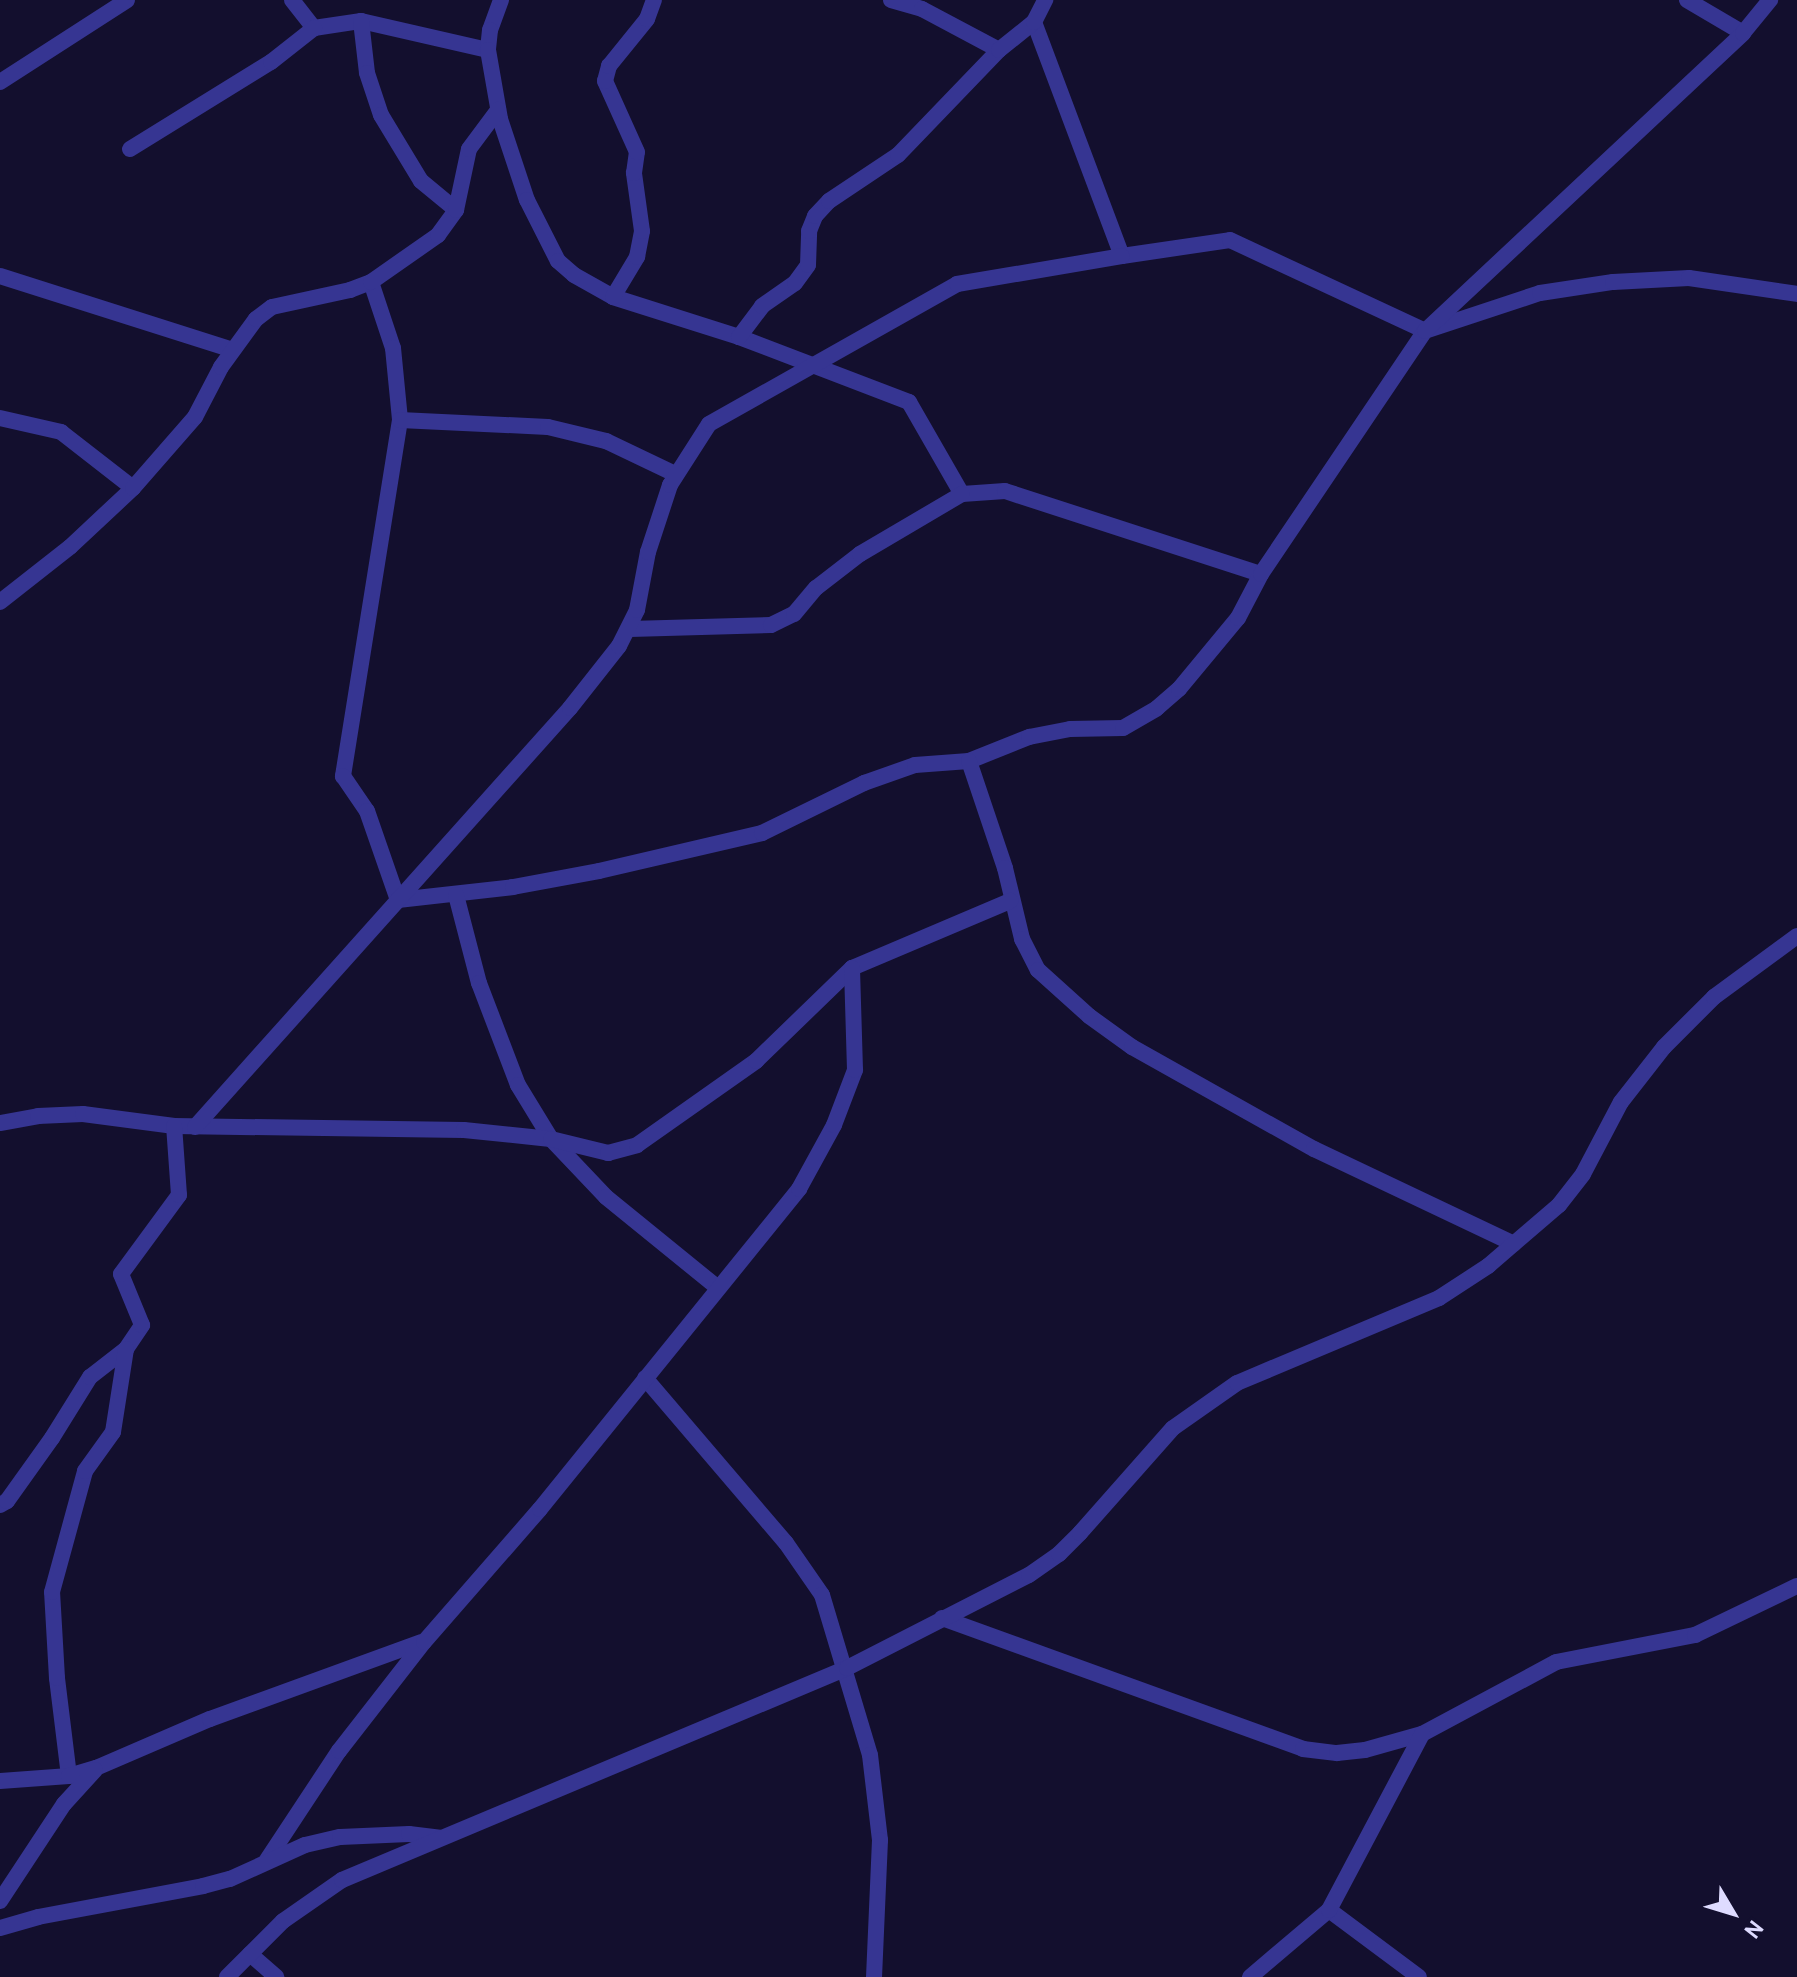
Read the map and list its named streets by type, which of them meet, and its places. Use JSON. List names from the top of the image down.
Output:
{
  "north": "bottom right"
}
